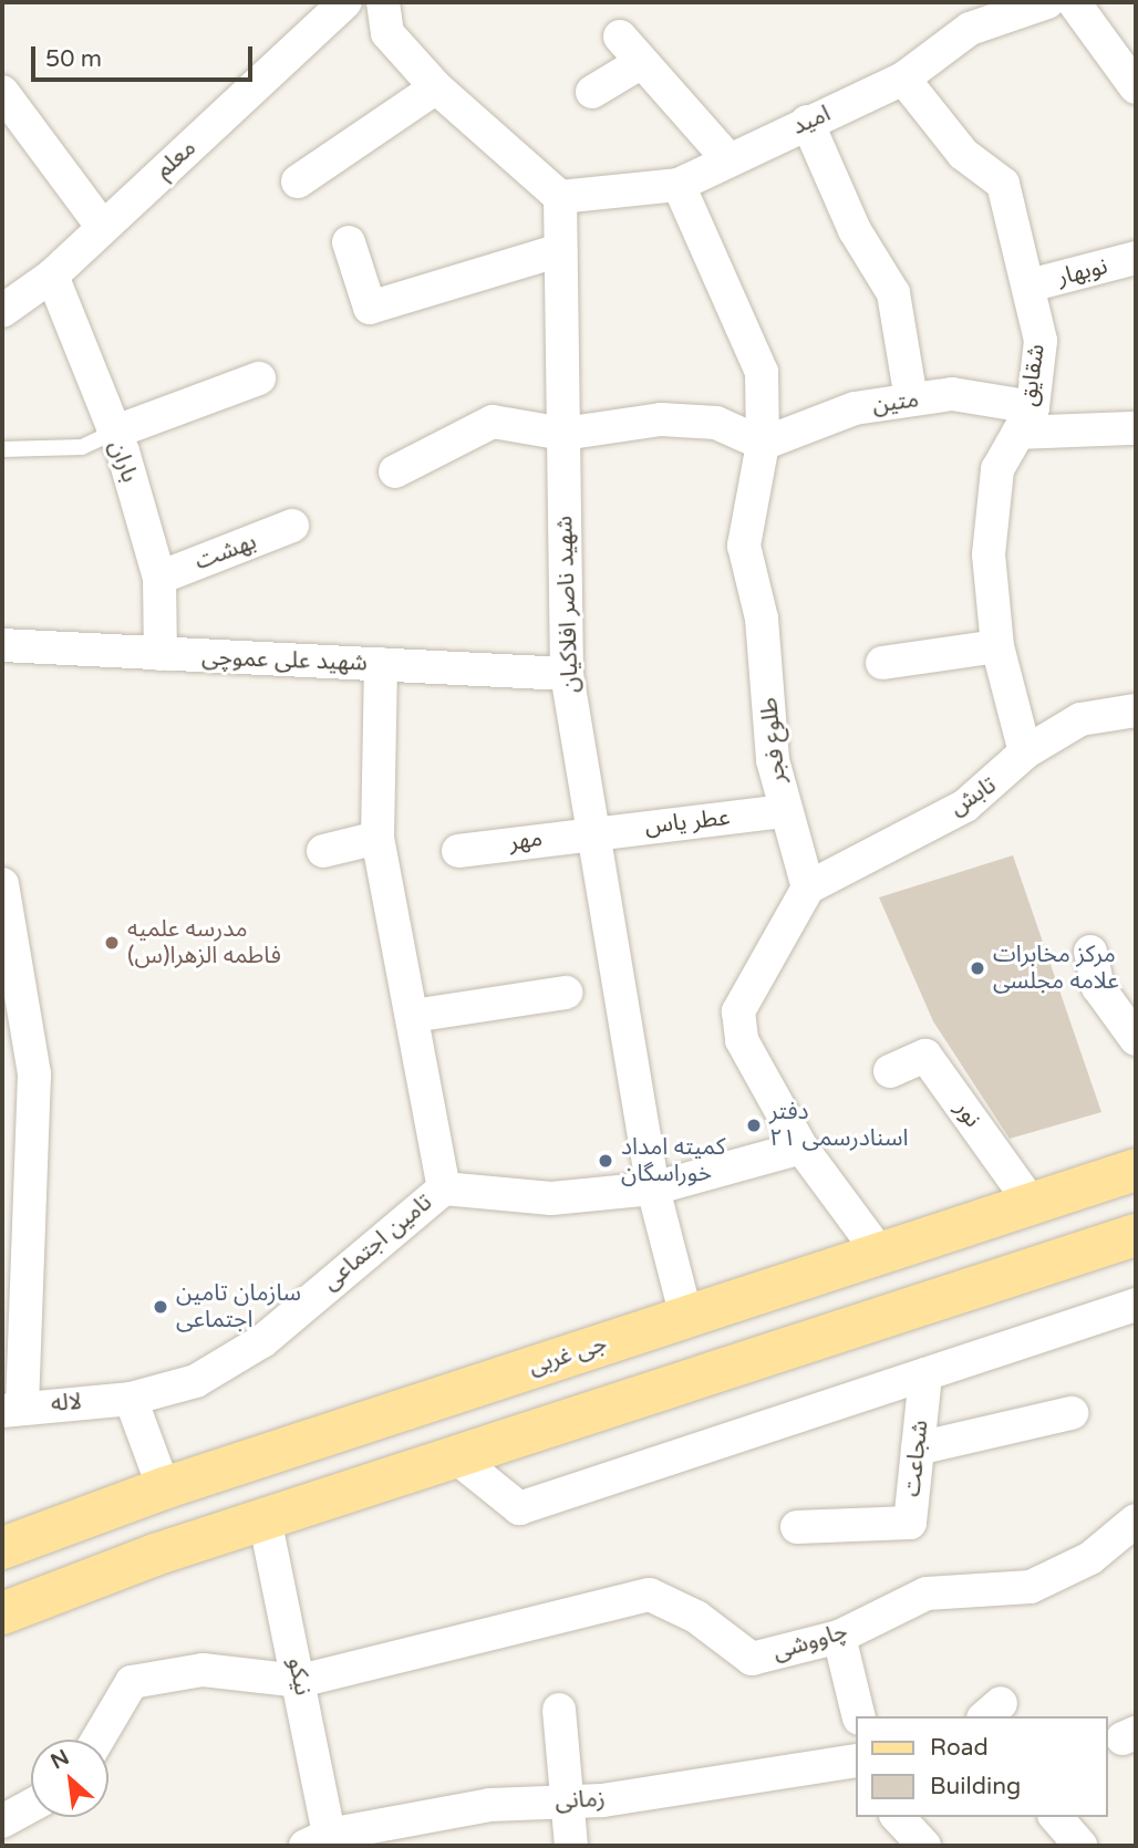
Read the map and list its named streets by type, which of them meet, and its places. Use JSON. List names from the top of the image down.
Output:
{
  "streets": {
    "main road": ["جی غربی"],
    "street": [
      "امید",
      "معلم",
      "نوبهار",
      "شقایق",
      "متین",
      "باران",
      "بهشت",
      "شهید ناصر افلاکیان",
      "شهید علی عموچی",
      "طلوع فجر",
      "تابش",
      "عطر یاس",
      "مهر",
      "نور",
      "تامین اجتماعی",
      "لاله",
      "شجاعت",
      "چاووشی",
      "نیکو",
      "زمانی"
    ]
  },
  "crossings": [
    ["امید", "شقایق"],
    ["امید", "شهید ناصر افلاکیان"],
    ["امید", "طلوع فجر"],
    ["معلم", "باران"],
    ["نوبهار", "شقایق"],
    ["شقایق", "متین"],
    ["شقایق", "تابش"],
    ["متین", "طلوع فجر"],
    ["باران", "بهشت"],
    ["باران", "شهید علی عموچی"],
    ["شهید ناصر افلاکیان", "شهید علی عموچی"],
    ["شهید ناصر افلاکیان", "عطر یاس"],
    ["شهید ناصر افلاکیان", "مهر"],
    ["شهید ناصر افلاکیان", "تامین اجتماعی"],
    ["شهید ناصر افلاکیان", "جی غربی"],
    ["طلوع فجر", "تابش"],
    ["طلوع فجر", "عطر یاس"],
    ["عطر یاس", "مهر"],
    ["نور", "جی غربی"],
    ["تامین اجتماعی", "لاله"],
    ["چاووشی", "نیکو"],
    ["نیکو", "زمانی"]
  ],
  "places": [
    "مدرسه علمیه فاطمه الزهرا(س)",
    "مرکز مخابرات علامه مجلسی",
    "دفتر اسنادرسمی ۲۱",
    "کمیته امداد خوراسگان",
    "سازمان تامین اجتماعی"
  ],
  "legend": ["Road", "Building"],
  "scale_bar": "50 m",
  "north": "top left"
}
